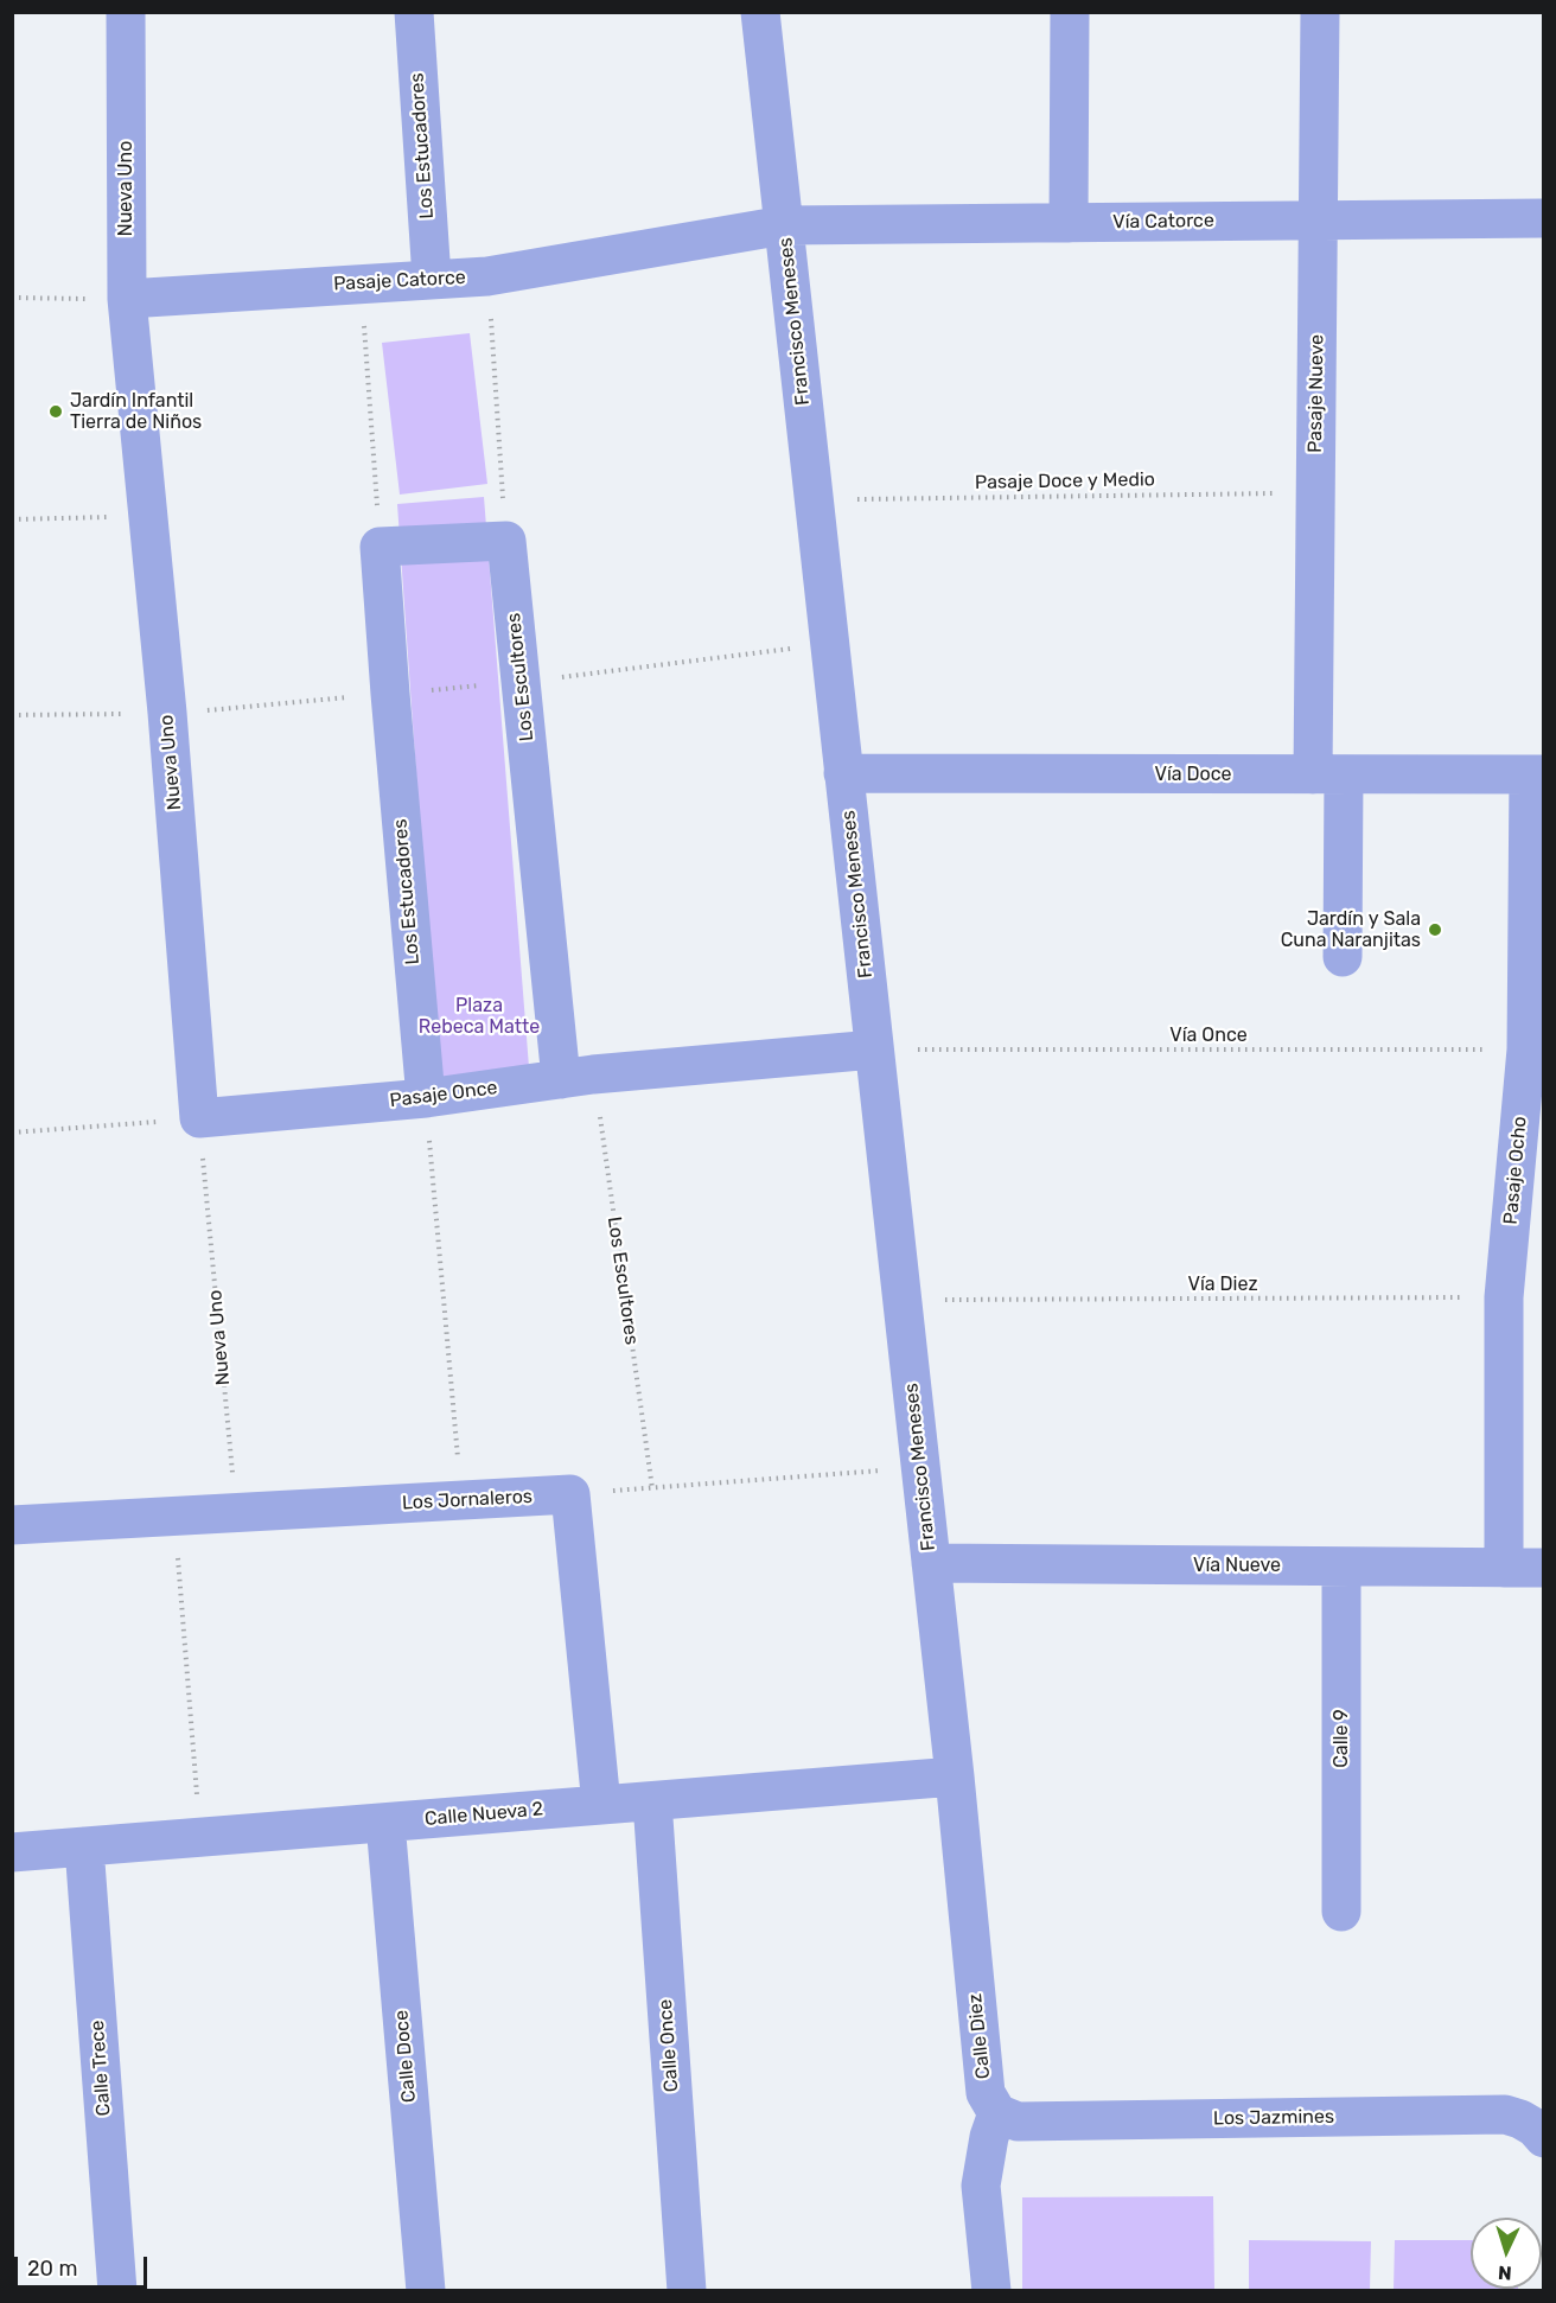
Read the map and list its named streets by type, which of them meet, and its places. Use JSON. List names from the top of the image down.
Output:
{
  "streets": {
    "street": [
      "Los Estucadores",
      "Nueva Uno",
      "Vía Catorce",
      "Pasaje Catorce",
      "Francisco Meneses",
      "Pasaje Nueve",
      "Los Escultores",
      "Vía Doce",
      "Pasaje Once",
      "Pasaje Ocho",
      "Los Jornaleros",
      "Vía Nueve",
      "Calle 9",
      "Calle Nueva 2",
      "Calle Diez",
      "Calle Once",
      "Calle Doce",
      "Calle Trece",
      "Los Jazmines"
    ],
    "path": ["Pasaje Doce y Medio", "Vía Once", "Vía Diez"]
  },
  "crossings": [
    ["Los Estucadores", "Pasaje Catorce"],
    ["Los Estucadores", "Pasaje Once"],
    ["Nueva Uno", "Pasaje Catorce"],
    ["Nueva Uno", "Pasaje Once"],
    ["Nueva Uno", "Los Jornaleros"],
    ["Vía Catorce", "Pasaje Catorce"],
    ["Vía Catorce", "Francisco Meneses"],
    ["Vía Catorce", "Pasaje Nueve"],
    ["Pasaje Catorce", "Francisco Meneses"],
    ["Francisco Meneses", "Pasaje Doce y Medio"],
    ["Francisco Meneses", "Vía Doce"],
    ["Francisco Meneses", "Vía Once"],
    ["Francisco Meneses", "Pasaje Once"],
    ["Francisco Meneses", "Vía Diez"],
    ["Francisco Meneses", "Vía Nueve"],
    ["Francisco Meneses", "Calle Nueva 2"],
    ["Francisco Meneses", "Calle Diez"],
    ["Pasaje Nueve", "Pasaje Doce y Medio"],
    ["Pasaje Nueve", "Vía Doce"],
    ["Los Escultores", "Pasaje Once"],
    ["Vía Doce", "Pasaje Ocho"],
    ["Vía Once", "Pasaje Once"],
    ["Vía Once", "Pasaje Ocho"],
    ["Pasaje Ocho", "Vía Diez"],
    ["Pasaje Ocho", "Vía Nueve"],
    ["Vía Nueve", "Calle 9"],
    ["Calle Nueva 2", "Calle Diez"],
    ["Calle Nueva 2", "Calle Once"],
    ["Calle Nueva 2", "Calle Doce"],
    ["Calle Nueva 2", "Calle Trece"],
    ["Calle Diez", "Los Jazmines"]
  ],
  "parks": ["Plaza Rebeca Matte"],
  "places": ["Jardín Infantil Tierra de Niños", "Jardín y Sala Cuna Naranjitas"],
  "scale_bar": "20 m",
  "north": "bottom"
}
